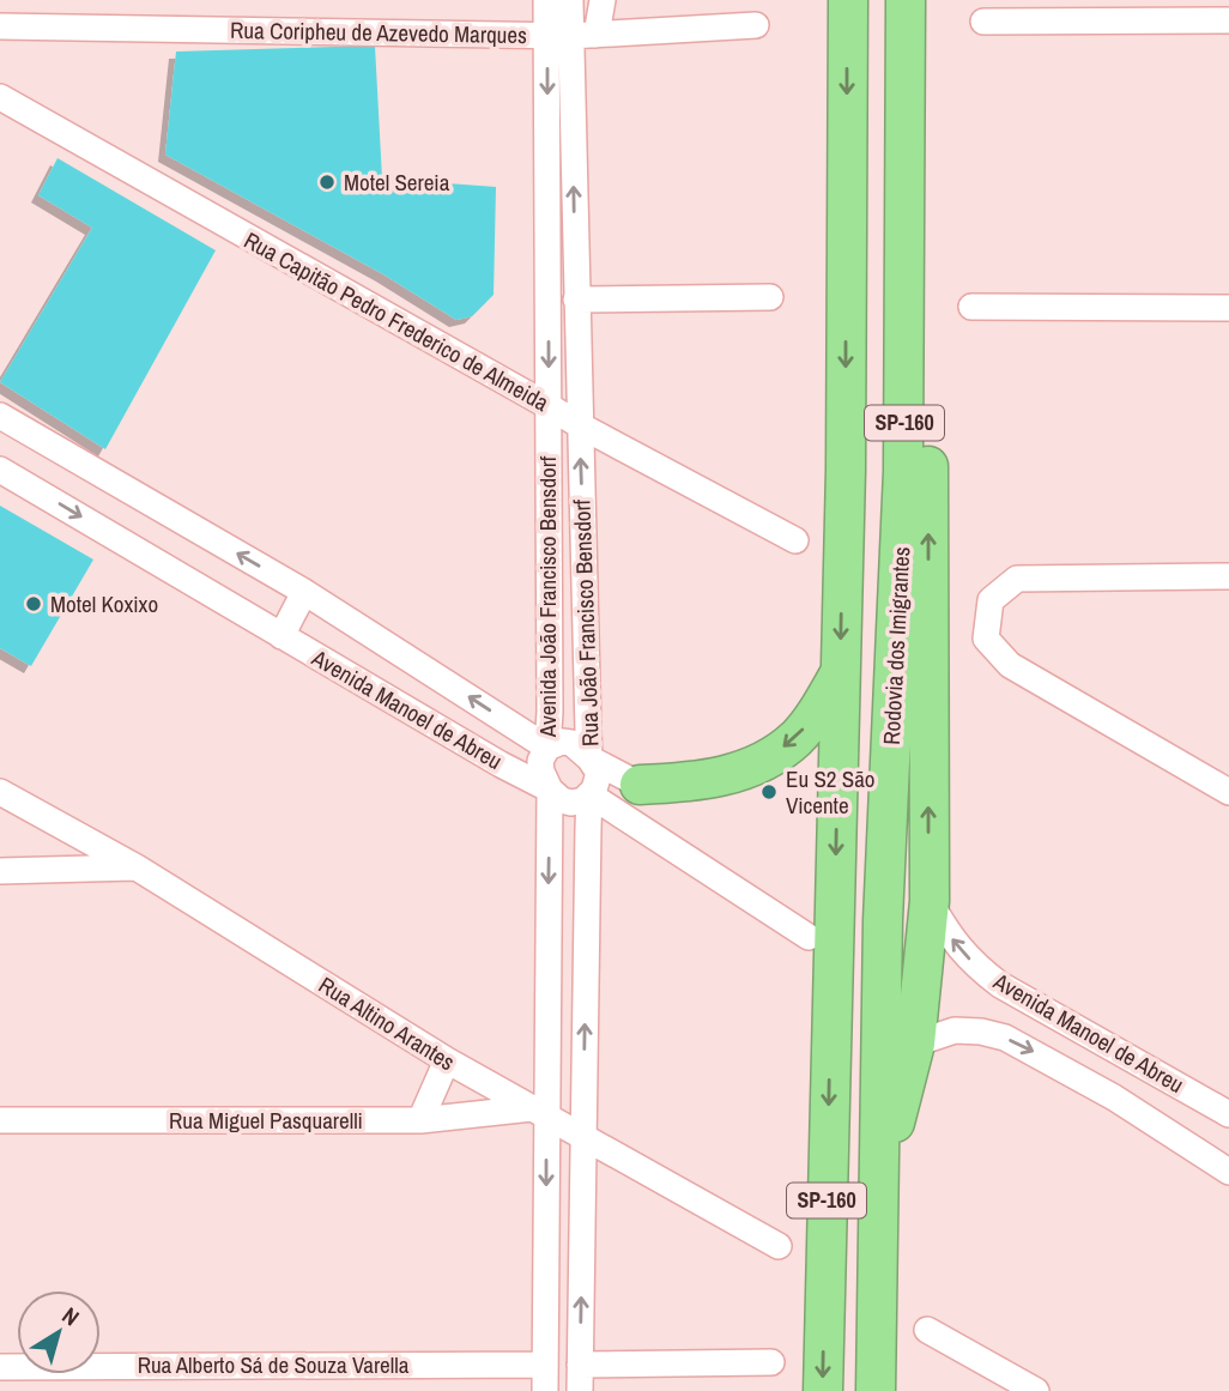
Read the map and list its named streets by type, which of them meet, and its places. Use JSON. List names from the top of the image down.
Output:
{
  "streets": {
    "highway": ["SP-160", "Rodovia dos Imigrantes"],
    "street": [
      "Rua Coripheu de Azevedo Marques",
      "Rua Capitão Pedro Frederico de Almeida",
      "Avenida João Francisco Bensdorf",
      "Rua João Francisco Bensdorf",
      "Avenida Manoel de Abreu",
      "Rua Altino Arantes",
      "Rua Miguel Pasquarelli",
      "Rua Alberto Sá de Souza Varella"
    ]
  },
  "crossings": [
    ["Rua Coripheu de Azevedo Marques", "Avenida João Francisco Bensdorf"],
    ["Rua Coripheu de Azevedo Marques", "Rua João Francisco Bensdorf"],
    ["Rua Capitão Pedro Frederico de Almeida", "Avenida João Francisco Bensdorf"],
    ["Rua Capitão Pedro Frederico de Almeida", "Rua João Francisco Bensdorf"],
    ["Avenida João Francisco Bensdorf", "Rua João Francisco Bensdorf"],
    ["Avenida João Francisco Bensdorf", "Avenida Manoel de Abreu"],
    ["Avenida João Francisco Bensdorf", "Rua Altino Arantes"],
    ["Avenida João Francisco Bensdorf", "Rua Miguel Pasquarelli"],
    ["Avenida João Francisco Bensdorf", "Rua Alberto Sá de Souza Varella"],
    ["Rua João Francisco Bensdorf", "Avenida Manoel de Abreu"],
    ["Rua João Francisco Bensdorf", "Rua Altino Arantes"],
    ["Rua Altino Arantes", "Rua Miguel Pasquarelli"]
  ],
  "one_way": ["Avenida João Francisco Bensdorf", "Rua João Francisco Bensdorf"],
  "places": ["Motel Sereia", "Motel Koxixo", "Eu S2 São Vicente"],
  "north": "top right"
}
